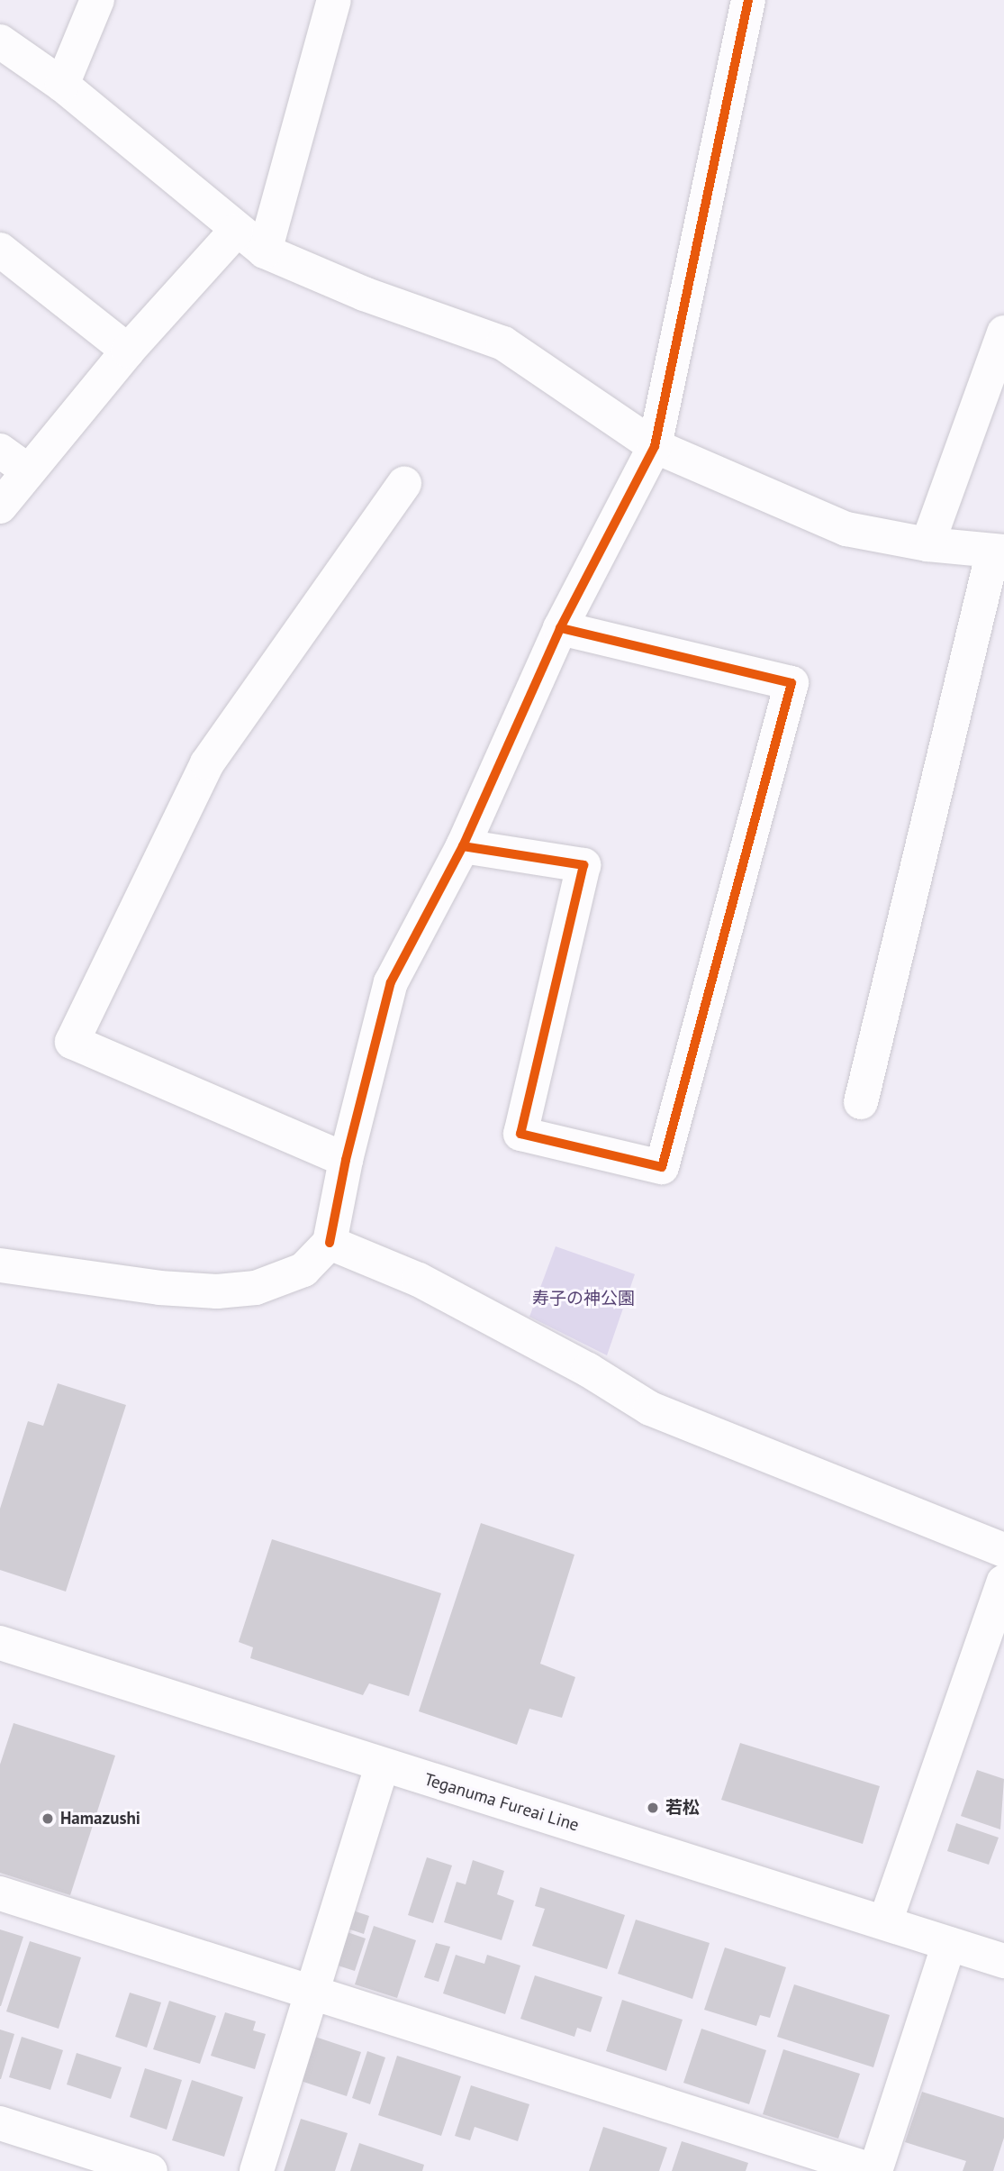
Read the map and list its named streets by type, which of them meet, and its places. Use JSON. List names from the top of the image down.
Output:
{
  "streets": {
    "street": ["Teganuma Fureai Line"]
  },
  "parks": ["寿子の神公園"],
  "places": ["若松", "Hamazushi"]
}
